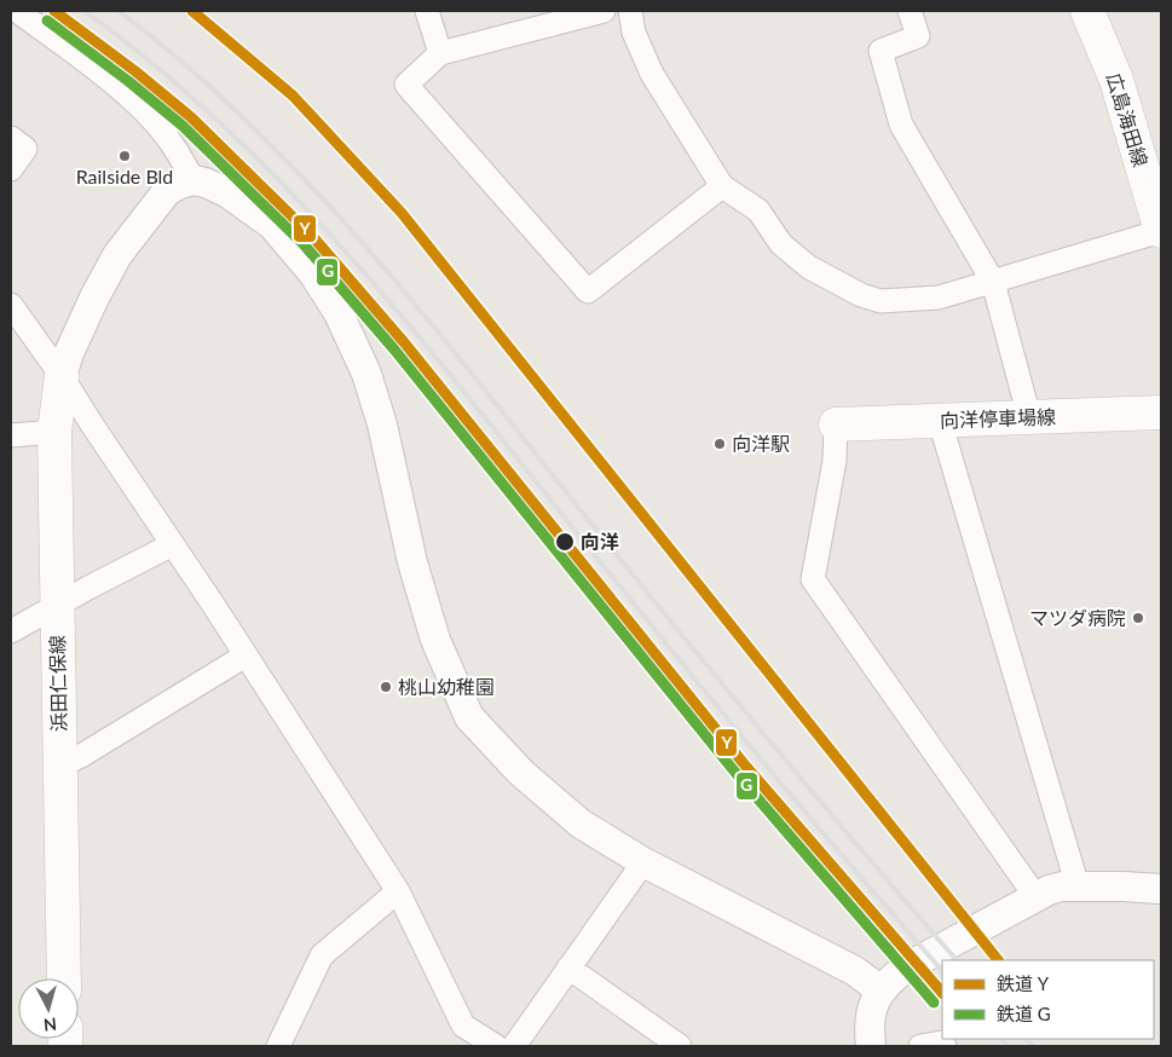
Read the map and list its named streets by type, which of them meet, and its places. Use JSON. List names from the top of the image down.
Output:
{
  "streets": {
    "main road": ["広島海田線", "向洋停車場線", "浜田仁保線"]
  },
  "places": [
    "Railside Bld",
    "向洋駅",
    "向洋",
    "マツダ病院",
    "桃山幼稚園"
  ],
  "lines": ["rail line Y", "rail line G"],
  "legend": ["鉄道 Y", "鉄道 G"],
  "north": "bottom"
}
